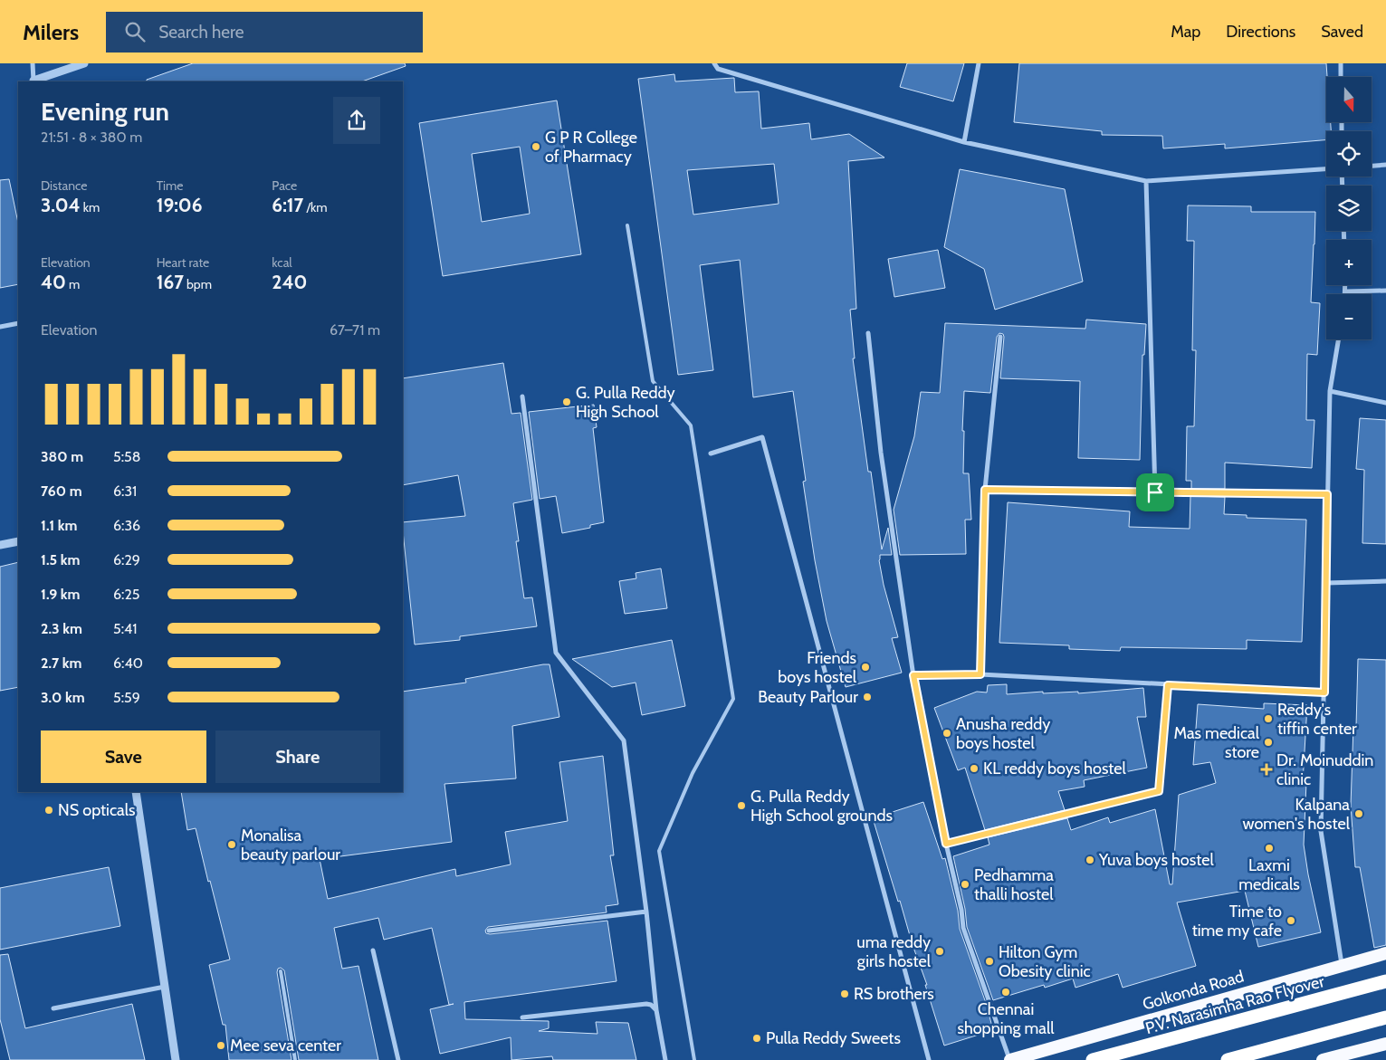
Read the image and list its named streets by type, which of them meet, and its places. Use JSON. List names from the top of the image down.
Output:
{
  "streets": {
    "highway": ["Golkonda Road", "P.V. Narasimha Rao Flyover"]
  },
  "places": {
    "other": [
      "G P R College of Pharmacy",
      "G. Pulla Reddy High School",
      "Friends boys hostel",
      "Beauty Parlour",
      "Reddy's tiffin center",
      "Anusha reddy boys hostel",
      "Mas medical store",
      "KL reddy boys hostel",
      "G. Pulla Reddy High School grounds",
      "NS opticals",
      "Kalpana women's hostel",
      "Monalisa beauty parlour",
      "Laxmi medicals",
      "Yuva boys hostel",
      "Pedhamma thalli hostel",
      "Time to time my cafe",
      "uma reddy girls hostel",
      "Hilton Gym Obesity clinic",
      "Chennai shopping mall",
      "RS brothers",
      "Pulla Reddy Sweets",
      "Mee seva center"
    ],
    "health": ["Dr. Moinuddin clinic"]
  },
  "north": "bottom",
  "page": {
    "header": "Milers",
    "search": "Search here",
    "nav": ["Map", "Directions", "Saved"],
    "map_buttons": ["+", "−"],
    "heading": ["Evening run", "21:51 · 8 × 380 m"],
    "stats": [
      ["Distance", "3.04 km"],
      ["Time", "19:06"],
      ["Pace", "6:17 /km"],
      ["Elevation", "40 m"],
      ["Heart rate", "167 bpm"],
      ["kcal", "240"]
    ],
    "chart": ["Elevation", "67–71 m"],
    "list": [
      {
        "name": "380 m",
        "note": "5:58"
      },
      {
        "name": "760 m",
        "note": "6:31"
      },
      {
        "name": "1.1 km",
        "note": "6:36"
      },
      {
        "name": "1.5 km",
        "note": "6:29"
      },
      {
        "name": "1.9 km",
        "note": "6:25"
      },
      {
        "name": "2.3 km",
        "note": "5:41"
      },
      {
        "name": "2.7 km",
        "note": "6:40"
      },
      {
        "name": "3.0 km",
        "note": "5:59"
      }
    ],
    "buttons": ["Save", "Share"]
  }
}
